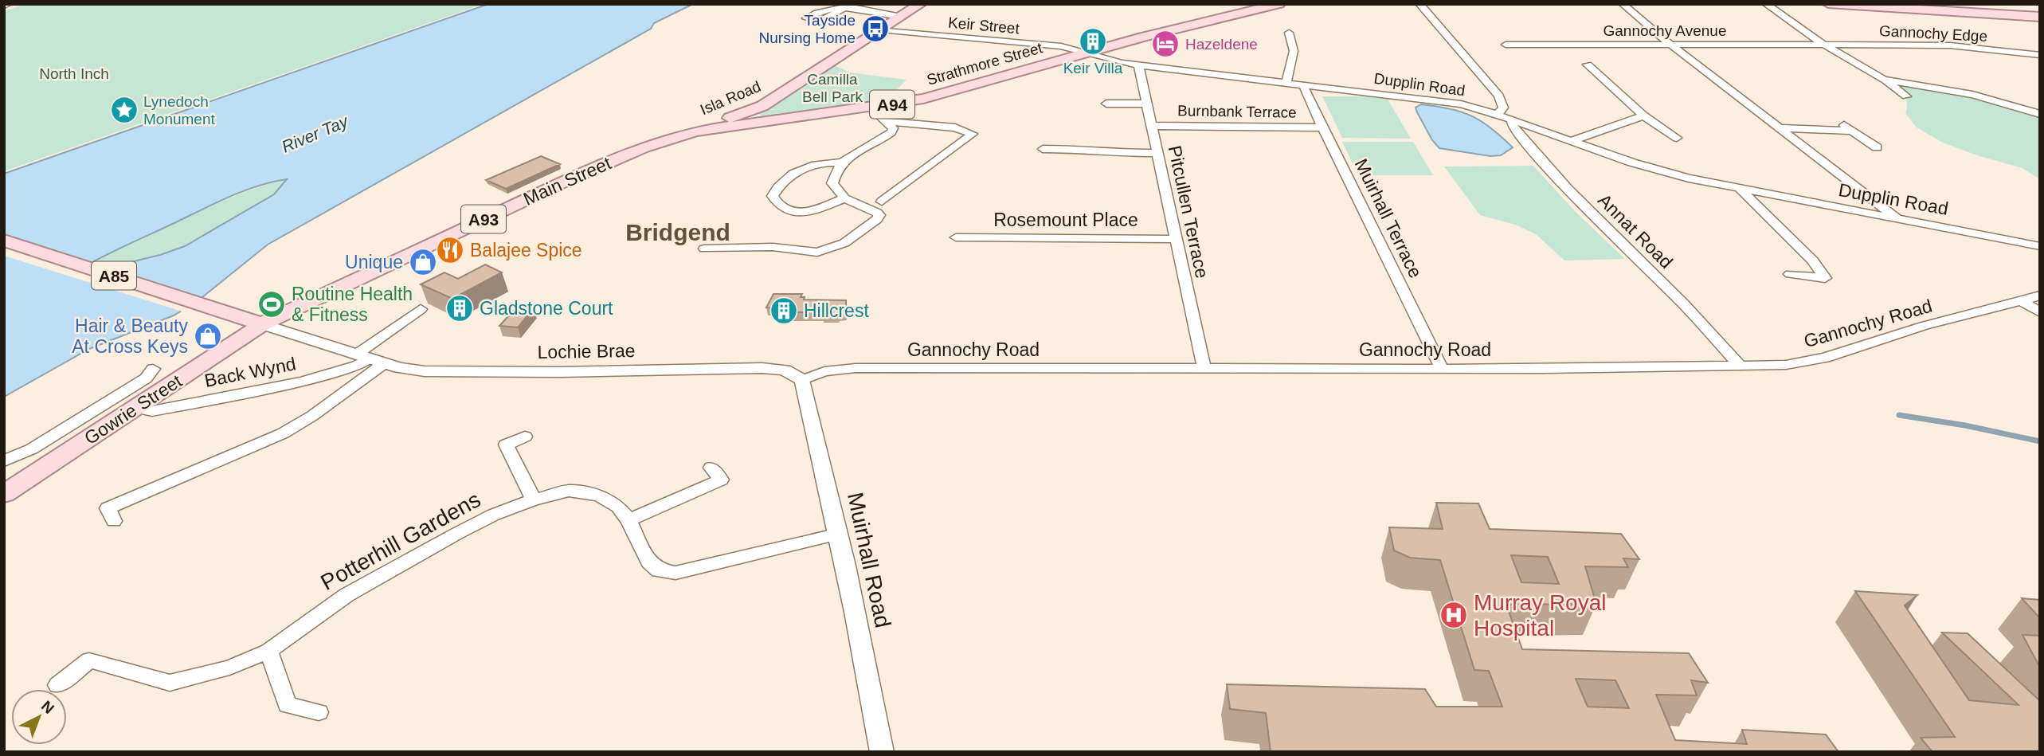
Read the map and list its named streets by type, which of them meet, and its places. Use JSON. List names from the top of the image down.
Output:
{
  "streets": {
    "main road": [
      "Strathmore Street",
      "Isla Road",
      "A94",
      "Main Street",
      "A93",
      "A85",
      "Gowrie Street"
    ],
    "street": [
      "Keir Street",
      "Gannochy Avenue",
      "Gannochy Edge",
      "Dupplin Road",
      "Burnbank Terrace",
      "Pitcullen Terrace",
      "Muirhall Terrace",
      "Rosemount Place",
      "Annat Road",
      "Gannochy Road",
      "Lochie Brae",
      "Back Wynd",
      "Potterhill Gardens",
      "Muirhall Road"
    ]
  },
  "crossings": [
    ["Keir Street", "Strathmore Street"],
    ["Keir Street", "Dupplin Road"],
    ["Keir Street", "Isla Road"],
    ["Keir Street", "A94"],
    ["Gannochy Avenue", "Gannochy Edge"],
    ["Strathmore Street", "Dupplin Road"],
    ["Strathmore Street", "Isla Road"],
    ["Strathmore Street", "A94"],
    ["Strathmore Street", "Main Street"],
    ["Dupplin Road", "A94"],
    ["Dupplin Road", "Pitcullen Terrace"],
    ["Dupplin Road", "Muirhall Terrace"],
    ["Dupplin Road", "Annat Road"],
    ["Isla Road", "Main Street"],
    ["Burnbank Terrace", "Pitcullen Terrace"],
    ["Burnbank Terrace", "Muirhall Terrace"],
    ["Main Street", "A85"],
    ["Main Street", "Lochie Brae"],
    ["Main Street", "Gowrie Street"],
    ["Pitcullen Terrace", "Rosemount Place"],
    ["Pitcullen Terrace", "Gannochy Road"],
    ["Muirhall Terrace", "Gannochy Road"],
    ["Annat Road", "Gannochy Road"],
    ["A85", "Lochie Brae"],
    ["A85", "Gowrie Street"],
    ["Gannochy Road", "Lochie Brae"],
    ["Gannochy Road", "Muirhall Road"],
    ["Lochie Brae", "Back Wynd"],
    ["Lochie Brae", "Gowrie Street"],
    ["Lochie Brae", "Muirhall Road"],
    ["Back Wynd", "Gowrie Street"],
    ["Potterhill Gardens", "Muirhall Road"]
  ],
  "districts": ["Bridgend"],
  "water": ["River Tay"],
  "parks": ["North Inch", "Camilla Bell Park"],
  "places": {
    "bus stop": ["Tayside Nursing Home"],
    "building": ["Keir Villa", "Gladstone Court", "Hillcrest"],
    "hotel": ["Hazeldene"],
    "place": ["Lynedoch Monument"],
    "restaurant": ["Balajee Spice"],
    "shop": ["Unique", "Hair & Beauty At Cross Keys"],
    "sports": ["Routine Health & Fitness"],
    "hospital": ["Murray Royal Hospital"]
  },
  "north": "top right"
}
